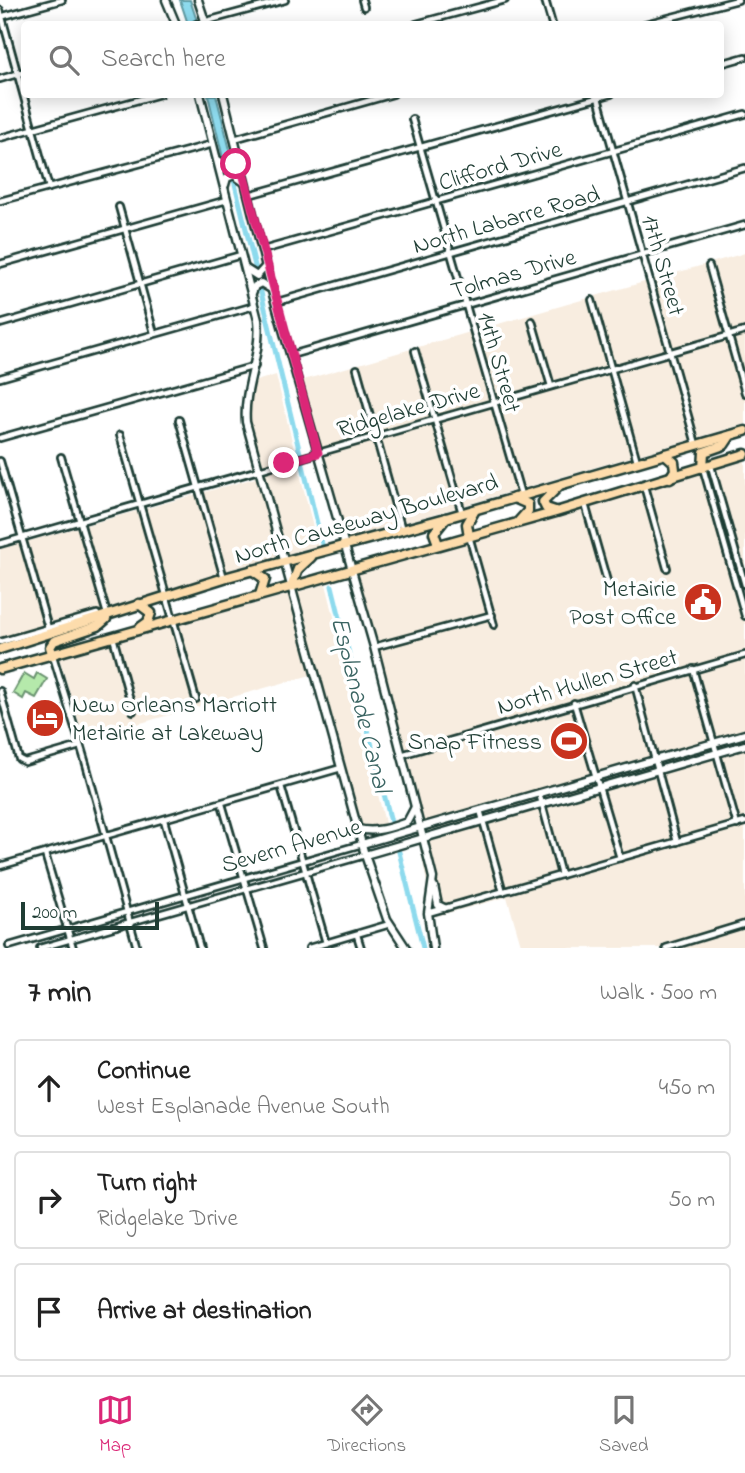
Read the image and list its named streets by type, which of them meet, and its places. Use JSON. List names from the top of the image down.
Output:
{
  "streets": {
    "highway": ["North Causeway Boulevard"],
    "main road": ["Severn Avenue"],
    "street": [
      "Clifford Drive",
      "North Labarre Road",
      "17th Street",
      "Tolmas Drive",
      "14th Street",
      "Ridgelake Drive",
      "North Hullen Street"
    ]
  },
  "crossings": [
    ["Clifford Drive", "17th Street"],
    ["Clifford Drive", "14th Street"],
    ["North Labarre Road", "17th Street"],
    ["North Labarre Road", "14th Street"],
    ["17th Street", "Tolmas Drive"],
    ["17th Street", "Ridgelake Drive"],
    ["17th Street", "North Causeway Boulevard"],
    ["Tolmas Drive", "14th Street"],
    ["14th Street", "Ridgelake Drive"],
    ["14th Street", "North Causeway Boulevard"]
  ],
  "water": ["Esplanade Canal"],
  "places": {
    "public building": ["Metairie Post Office"],
    "hotel": ["New Orleans Marriott Metairie at Lakeway"],
    "sports": ["Snap Fitness"]
  },
  "scale_bar": "200 m",
  "page": {
    "search": "Search here",
    "scale": "200 m",
    "heading": ["7 min", "Walk · 500 m"],
    "list": [
      ["Continue", "West Esplanade Avenue South", "450 m"],
      ["Turn right", "Ridgelake Drive", "50 m"],
      "Arrive at destination"
    ],
    "nav": ["Map", "Directions", "Saved"]
  }
}
